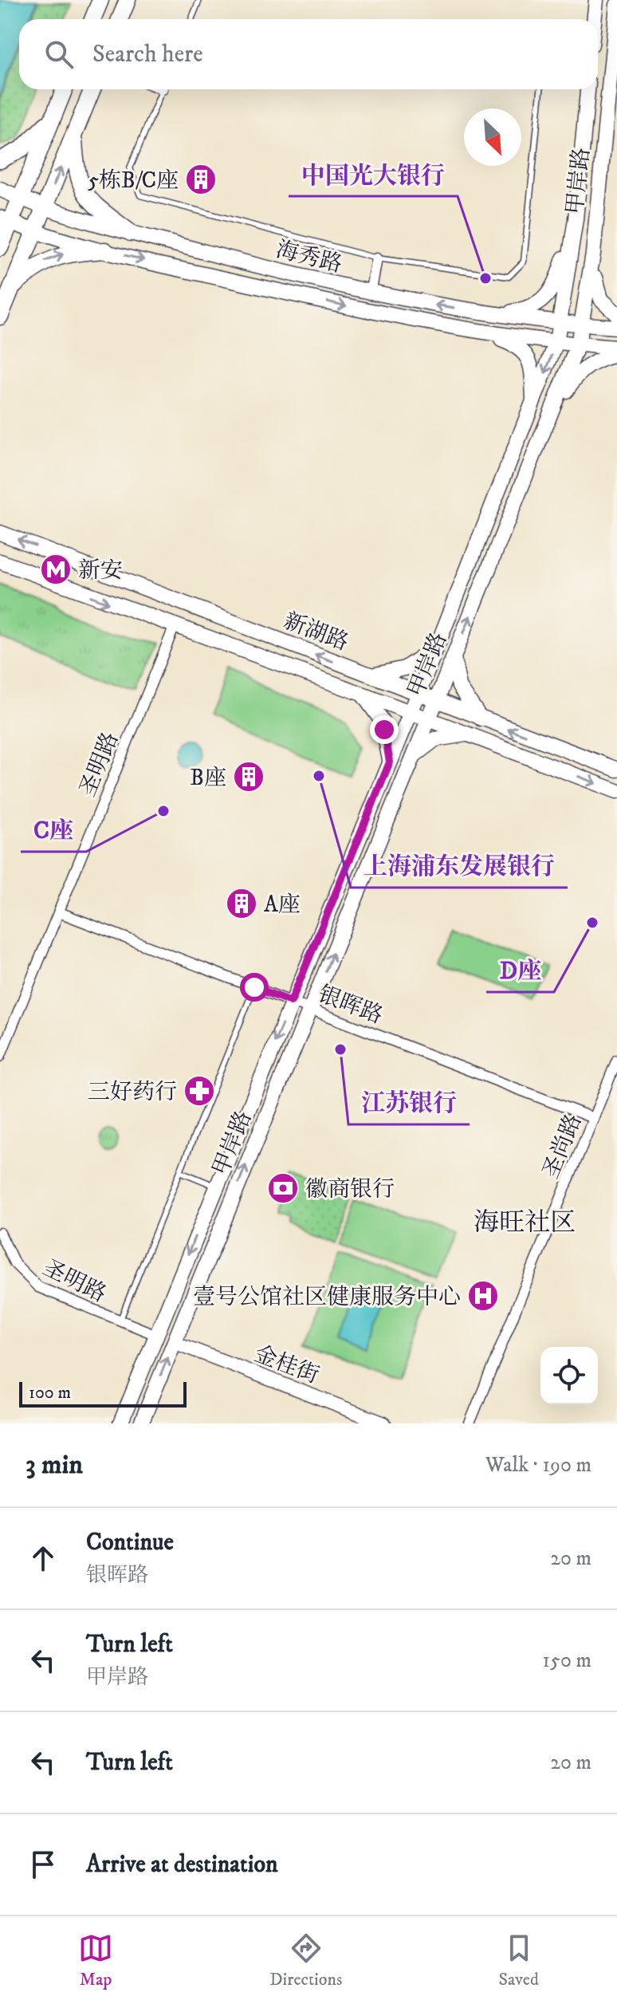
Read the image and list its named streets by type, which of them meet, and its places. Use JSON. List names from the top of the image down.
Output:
{
  "streets": {
    "main road": ["甲岸路", "海秀路", "新湖路"],
    "street": [
      "圣明路",
      "银晖路",
      "圣尚路",
      "金桂街"
    ]
  },
  "crossings": [
    ["甲岸路", "海秀路"],
    ["甲岸路", "新湖路"],
    ["甲岸路", "圣明路"],
    ["甲岸路", "银晖路"],
    ["甲岸路", "金桂街"],
    ["新湖路", "圣明路"],
    ["圣明路", "银晖路"],
    ["银晖路", "圣尚路"]
  ],
  "districts": ["海旺社区"],
  "places": {
    "building": ["5栋B/C座", "B座", "A座"],
    "other": [
      "中国光大银行",
      "上海浦东发展银行",
      "C座",
      "D座",
      "江苏银行"
    ],
    "metro station": ["新安"],
    "pharmacy": ["三好药行"],
    "bank": ["徽商银行"],
    "hospital": ["壹号公馆社区健康服务中心"]
  },
  "scale_bar": "100 m",
  "north": "bottom right",
  "page": {
    "search": "Search here",
    "scale": "100 m",
    "heading": ["3 min", "Walk · 190 m"],
    "list": [
      ["Continue", "银晖路", "20 m"],
      ["Turn left", "甲岸路", "150 m"],
      ["Turn left", "20 m"],
      "Arrive at destination"
    ],
    "nav": ["Map", "Directions", "Saved"]
  }
}
